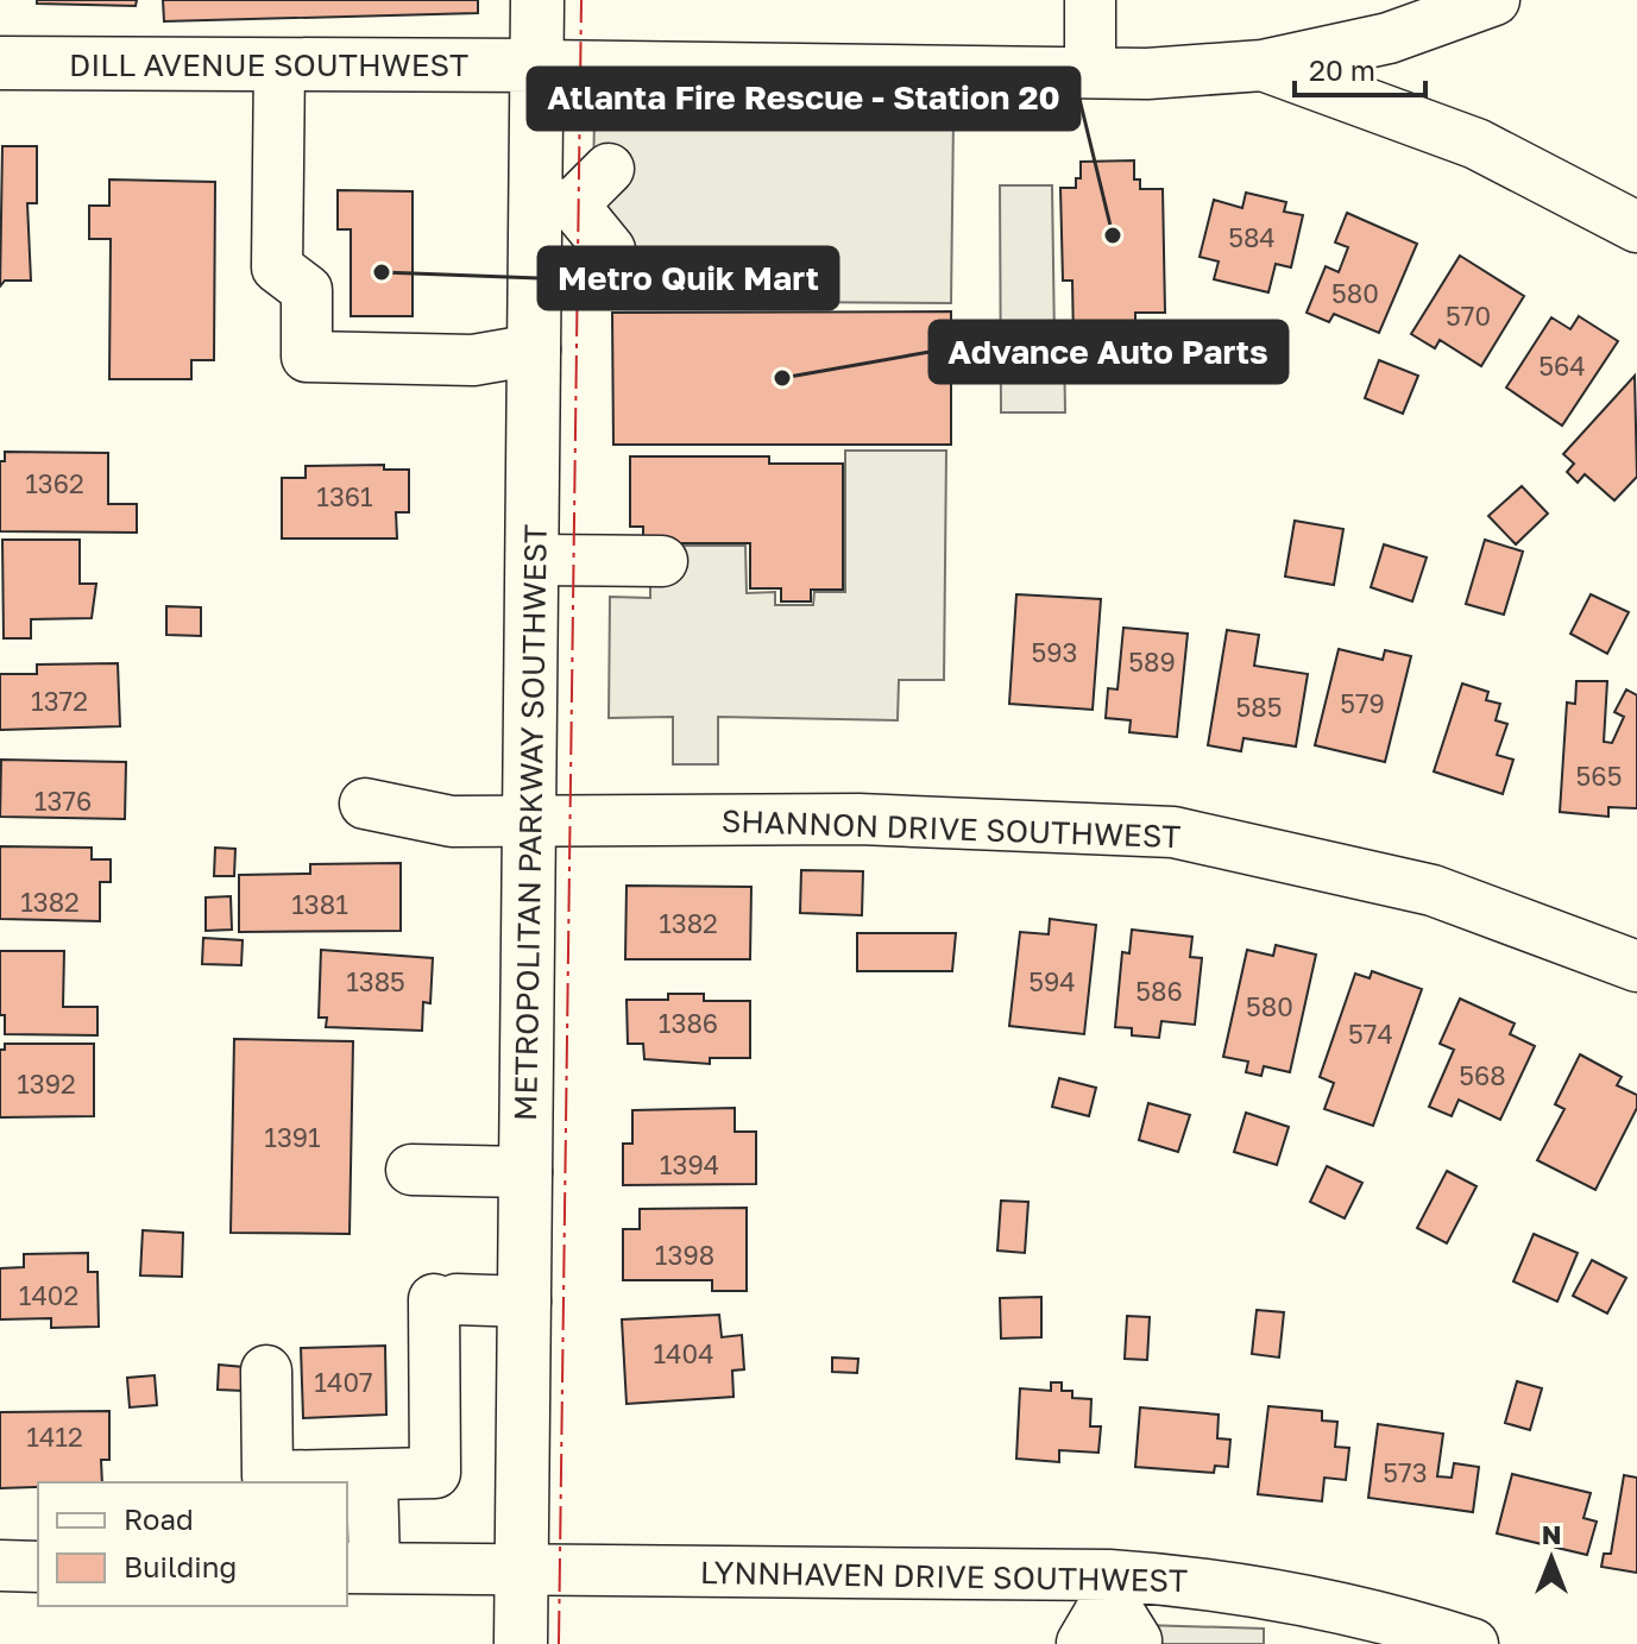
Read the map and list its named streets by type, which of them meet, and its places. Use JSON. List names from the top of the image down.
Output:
{
  "streets": {
    "main road": ["DILL AVENUE SOUTHWEST", "METROPOLITAN PARKWAY SOUTHWEST"],
    "street": ["SHANNON DRIVE SOUTHWEST", "LYNNHAVEN DRIVE SOUTHWEST"]
  },
  "crossings": [
    ["DILL AVENUE SOUTHWEST", "METROPOLITAN PARKWAY SOUTHWEST"],
    ["METROPOLITAN PARKWAY SOUTHWEST", "SHANNON DRIVE SOUTHWEST"],
    ["METROPOLITAN PARKWAY SOUTHWEST", "LYNNHAVEN DRIVE SOUTHWEST"]
  ],
  "places": ["Atlanta Fire Rescue - Station 20", "Metro Quik Mart", "Advance Auto Parts"],
  "house_numbers": [
    "584",
    "580",
    "570",
    "564",
    "1362",
    "1361",
    "593",
    "589",
    "1372",
    "579",
    "585",
    "565",
    "1376",
    "1382",
    "1381",
    "1382",
    "1385",
    "594",
    "586",
    "580",
    "1386",
    "574",
    "568",
    "1392",
    "1391",
    "1394",
    "1398",
    "1402",
    "1404",
    "1407",
    "1412",
    "573"
  ],
  "legend": ["Road", "Building"],
  "scale_bar": "20 m",
  "north": "top"
}
